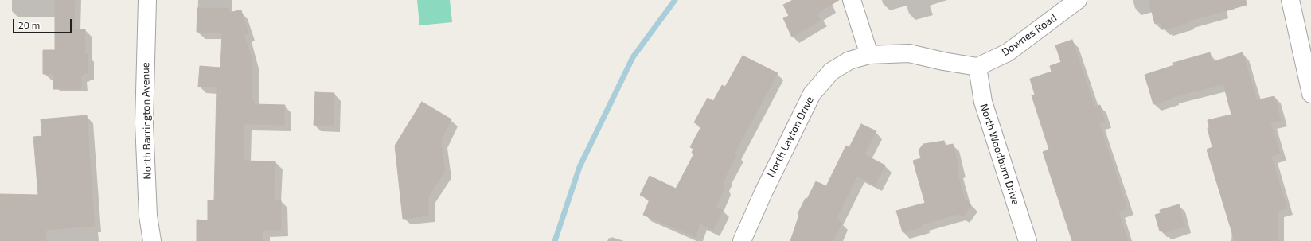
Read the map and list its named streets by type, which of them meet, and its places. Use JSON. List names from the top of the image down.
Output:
{
  "streets": {
    "street": [
      "Downes Road",
      "North Barrington Avenue",
      "North Layton Drive",
      "North Woodburn Drive"
    ]
  },
  "crossings": [
    ["Downes Road", "North Layton Drive"],
    ["Downes Road", "North Woodburn Drive"],
    ["North Layton Drive", "North Woodburn Drive"]
  ],
  "scale_bar": "20 m"
}
